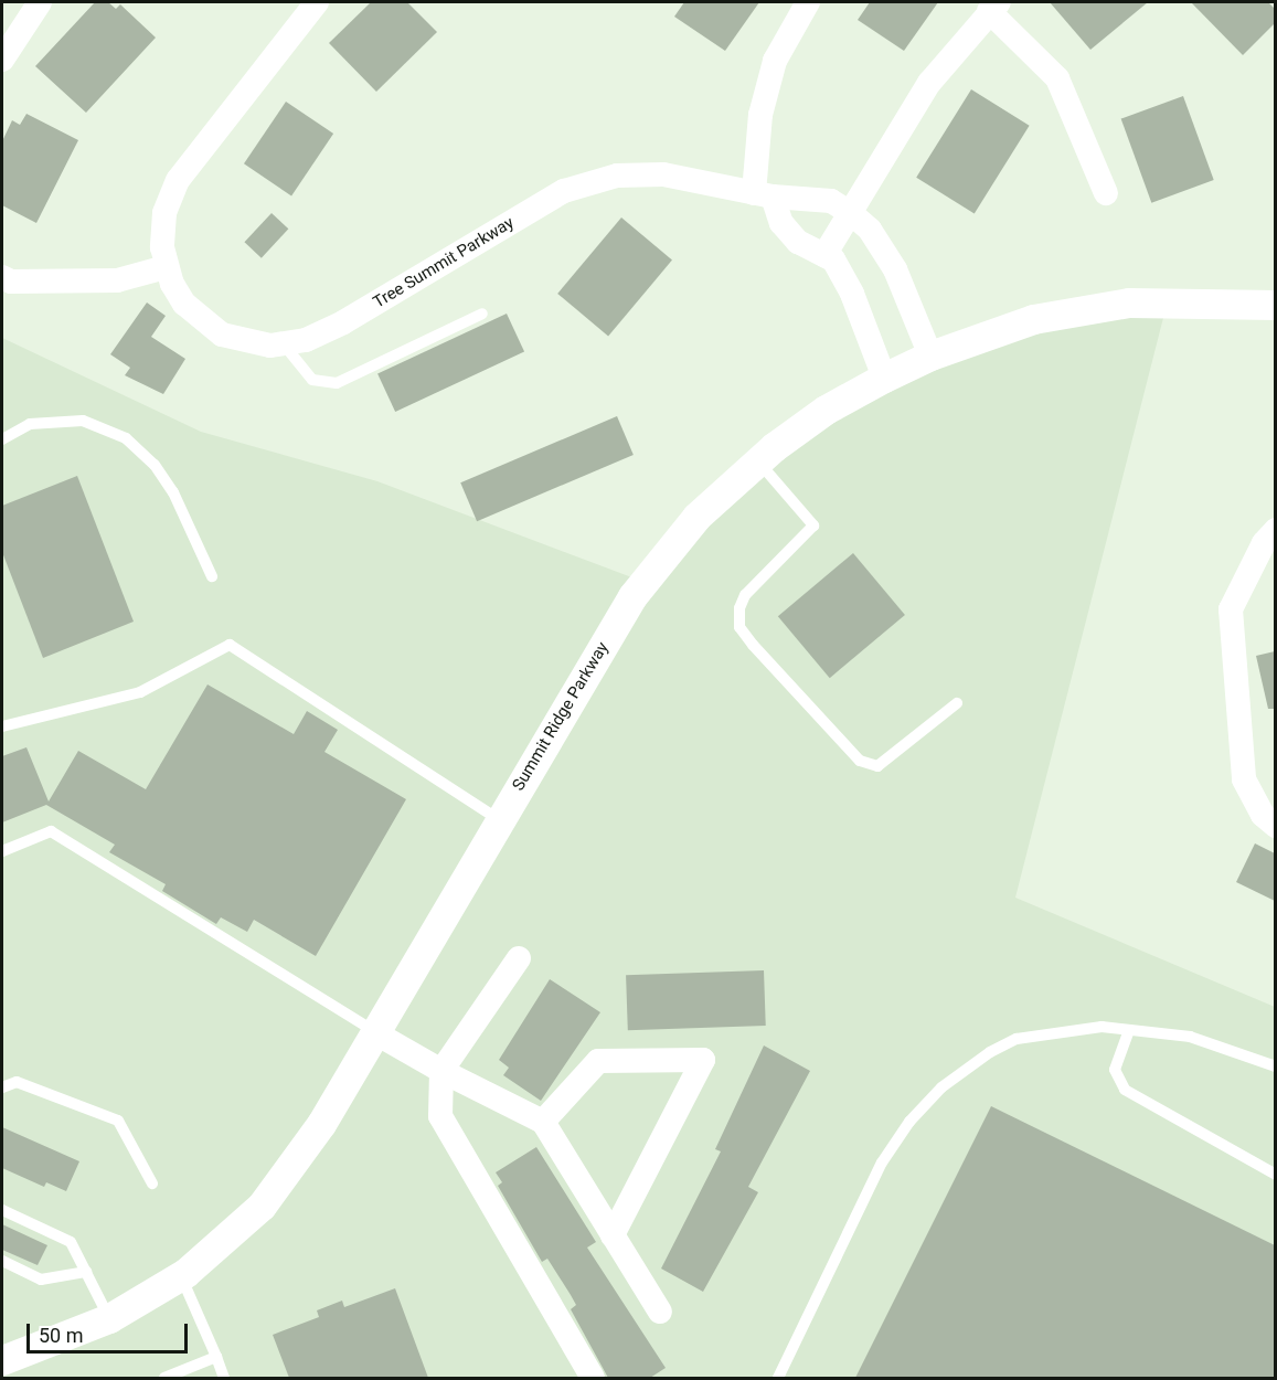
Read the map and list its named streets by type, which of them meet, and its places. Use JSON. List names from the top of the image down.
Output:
{
  "streets": {
    "street": ["Tree Summit Parkway", "Summit Ridge Parkway"]
  },
  "crossings": [
    ["Tree Summit Parkway", "Summit Ridge Parkway"]
  ],
  "scale_bar": "50 m"
}
